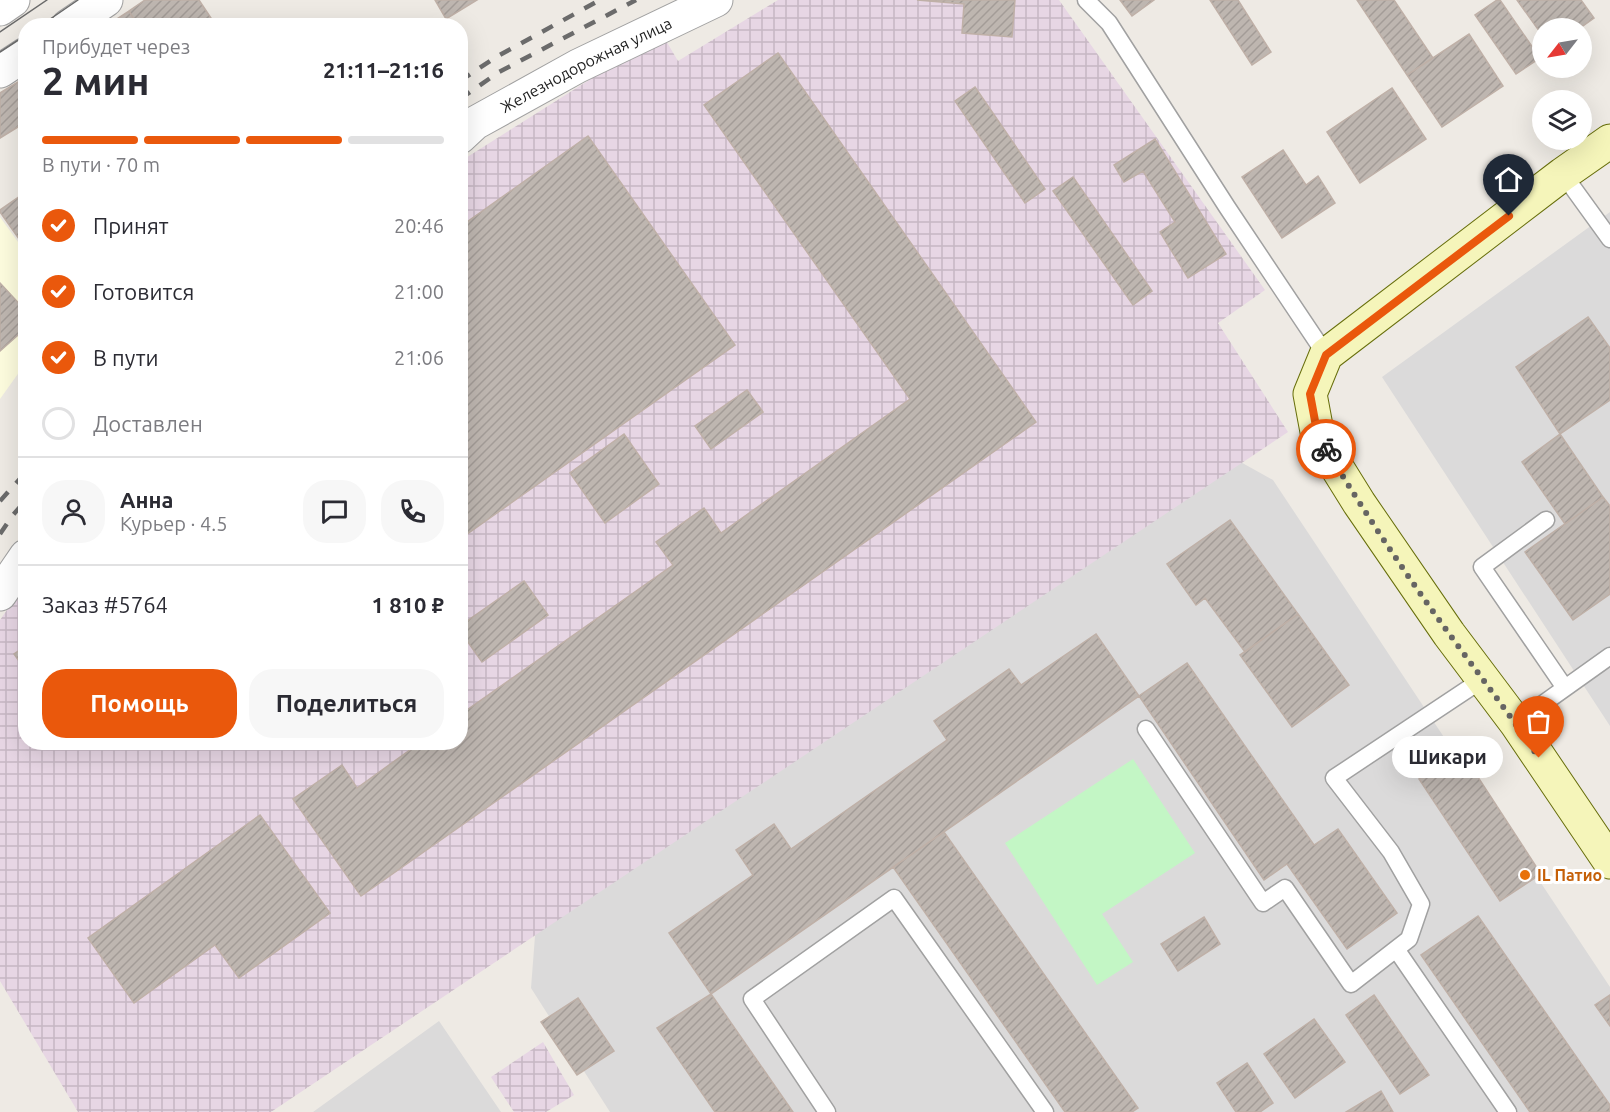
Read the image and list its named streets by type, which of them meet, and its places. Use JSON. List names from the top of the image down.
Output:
{
  "streets": {
    "street": ["Железнодорожная улица"]
  },
  "places": ["Шикари", "IL Патио"],
  "north": "bottom left",
  "page": {
    "heading": ["2 мин", "Прибудет через", "21:11–21:16"],
    "panel": [
      "Анна",
      "Курьер · 4.5",
      "Заказ #5764",
      "1 810 ₽"
    ],
    "bar": "В пути · 70 m",
    "list": [
      ["Принят", "20:46"],
      ["Готовится", "21:00"],
      ["В пути", "21:06"],
      "Доставлен"
    ],
    "buttons": ["Помощь", "Поделиться"],
    "bubble": "Шикари"
  }
}
